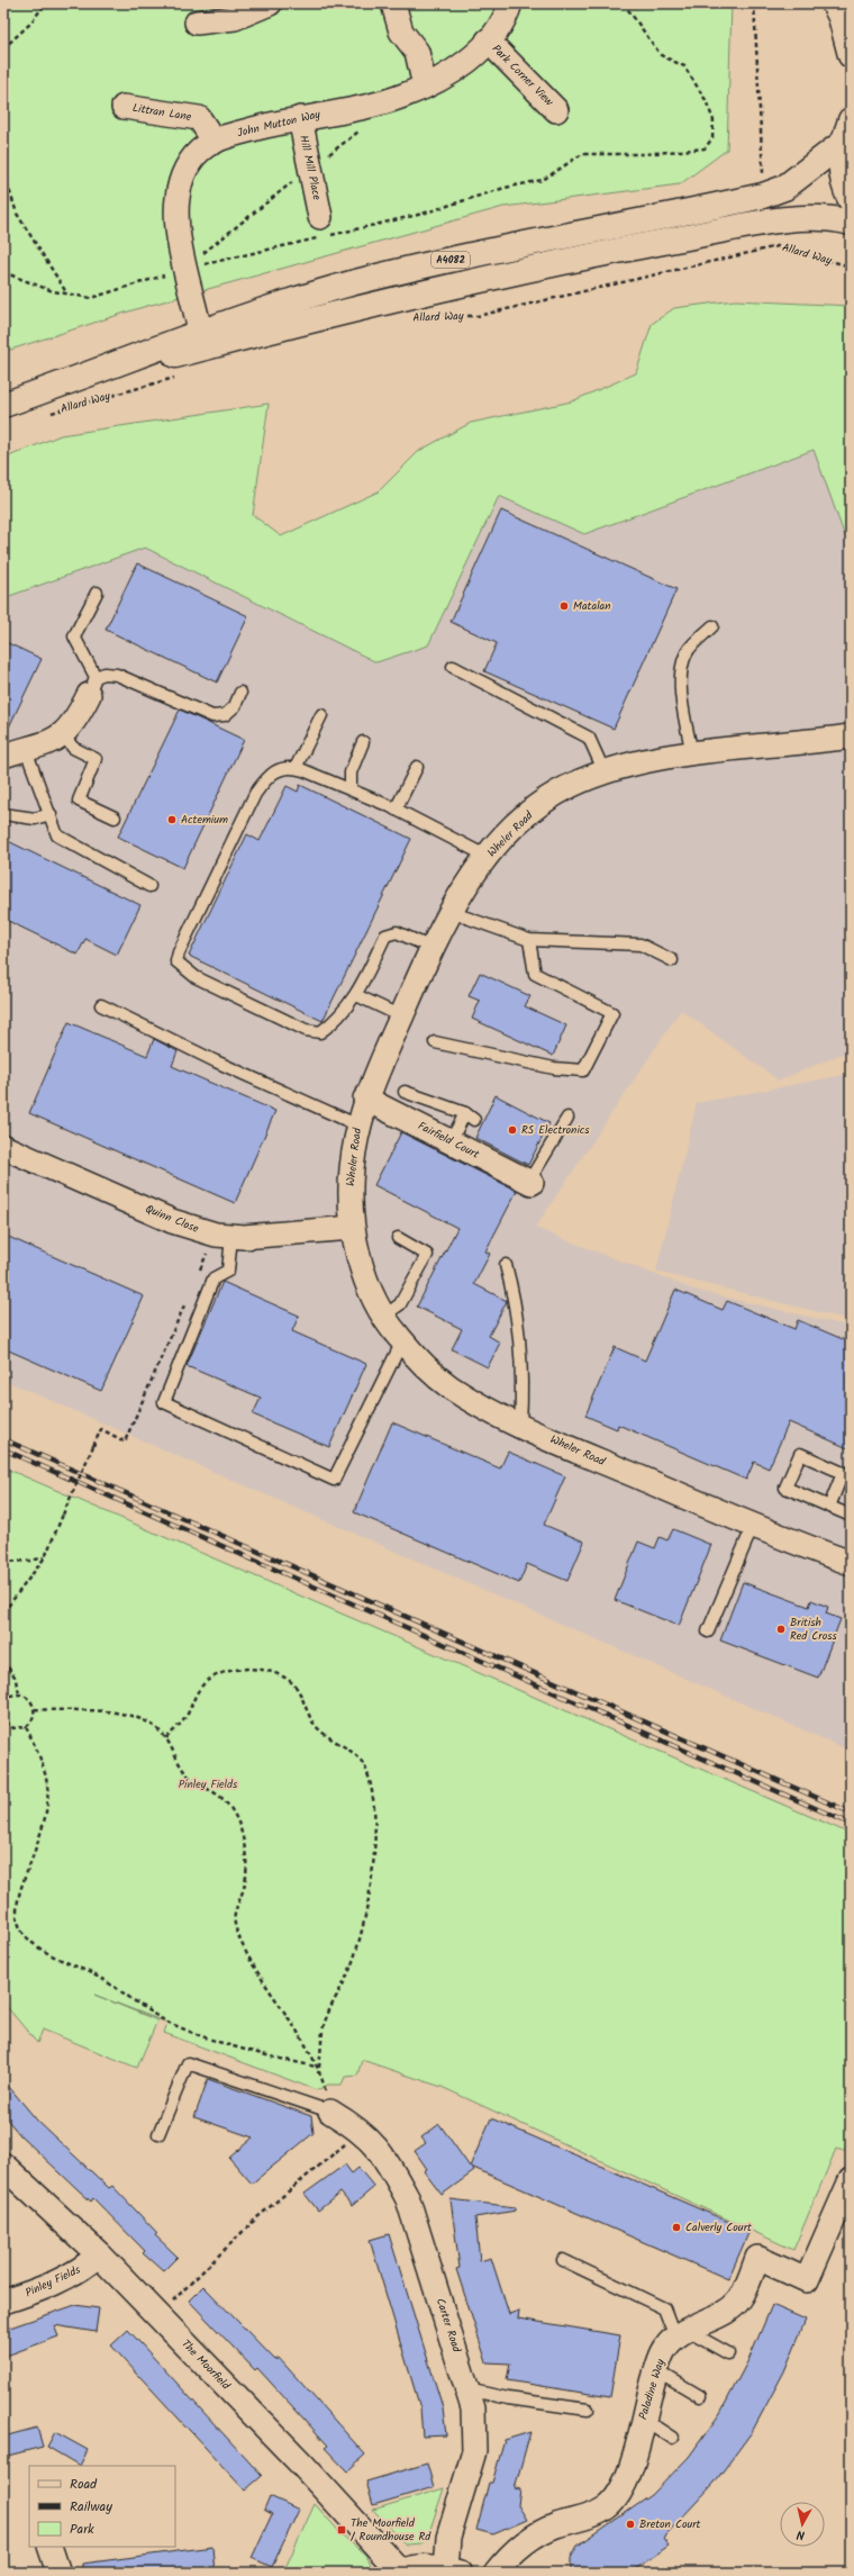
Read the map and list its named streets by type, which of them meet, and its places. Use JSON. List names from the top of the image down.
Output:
{
  "streets": {
    "main road": ["Allard Way", "A4082", "The Moorfield"],
    "street": [
      "Park Corner View",
      "Littran Lane",
      "John Mutton Way",
      "Hill Mill Place",
      "Wheler Road",
      "Fairfield Court",
      "Quinn Close",
      "Pinley Fields",
      "Carter Road",
      "Paladine Way"
    ]
  },
  "crossings": [
    ["Park Corner View", "John Mutton Way"],
    ["Littran Lane", "John Mutton Way"],
    ["John Mutton Way", "Hill Mill Place"],
    ["John Mutton Way", "Allard Way"],
    ["Wheler Road", "Fairfield Court"],
    ["Wheler Road", "Quinn Close"],
    ["Pinley Fields", "The Moorfield"]
  ],
  "parks": ["Pinley Fields"],
  "places": {
    "other": [
      "Matalan",
      "Actemium",
      "RS Electronics",
      "British Red Cross",
      "Calverly Court",
      "Breton Court"
    ],
    "transit": ["The Moorfield / Roundhouse Rd"]
  },
  "legend": ["Road", "Railway", "Park"],
  "north": "bottom"
}
